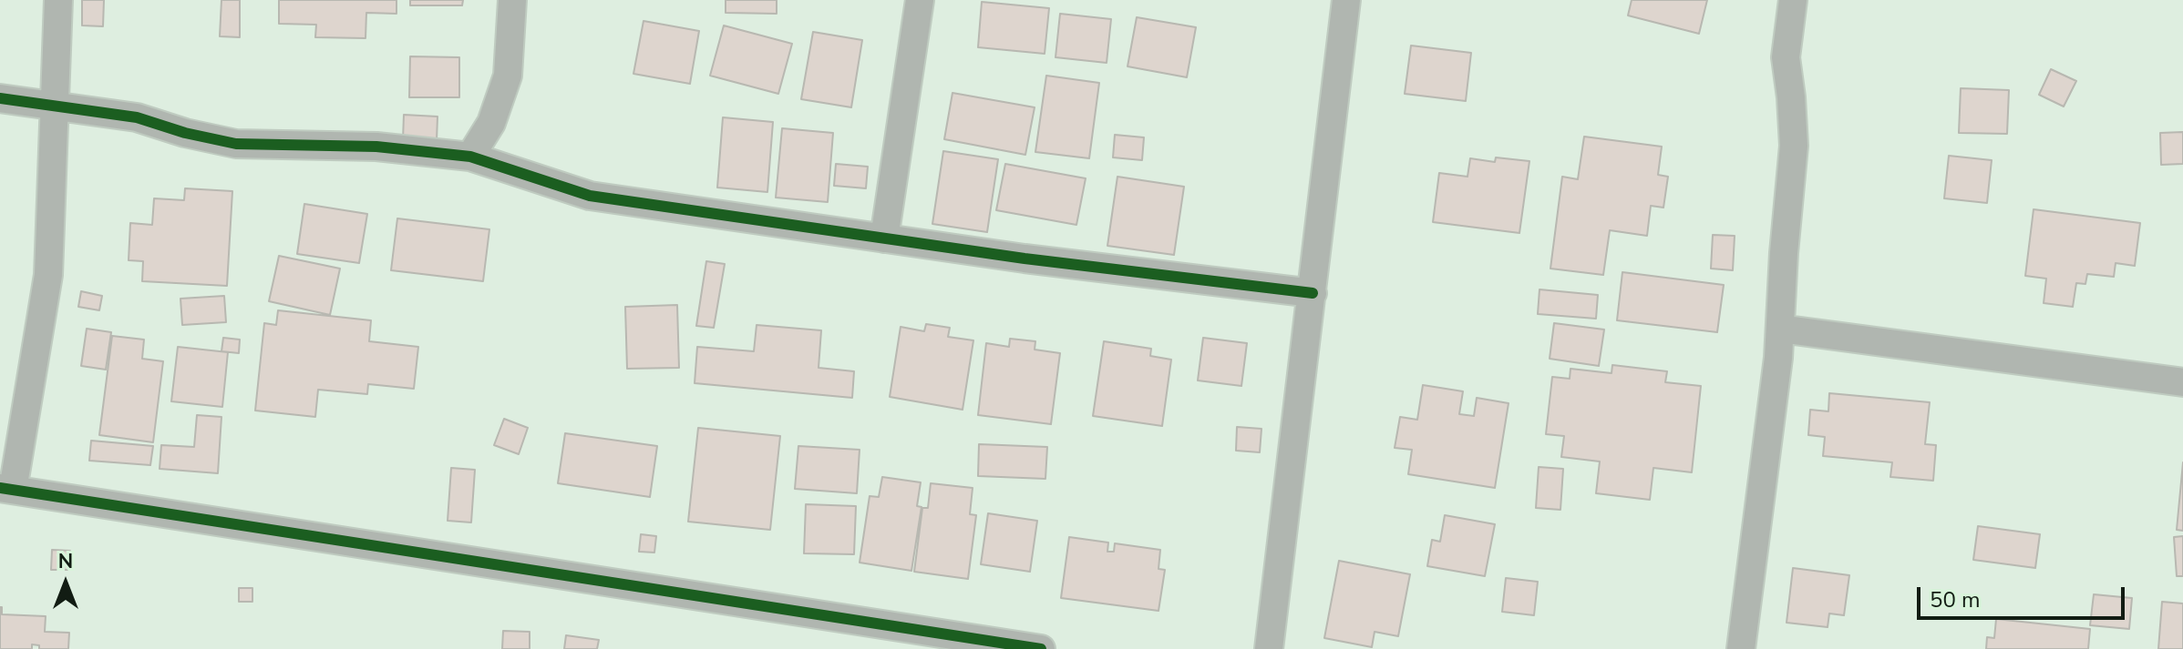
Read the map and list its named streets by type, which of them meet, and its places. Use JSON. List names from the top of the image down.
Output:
{
  "scale_bar": "50 m",
  "north": "top"
}
